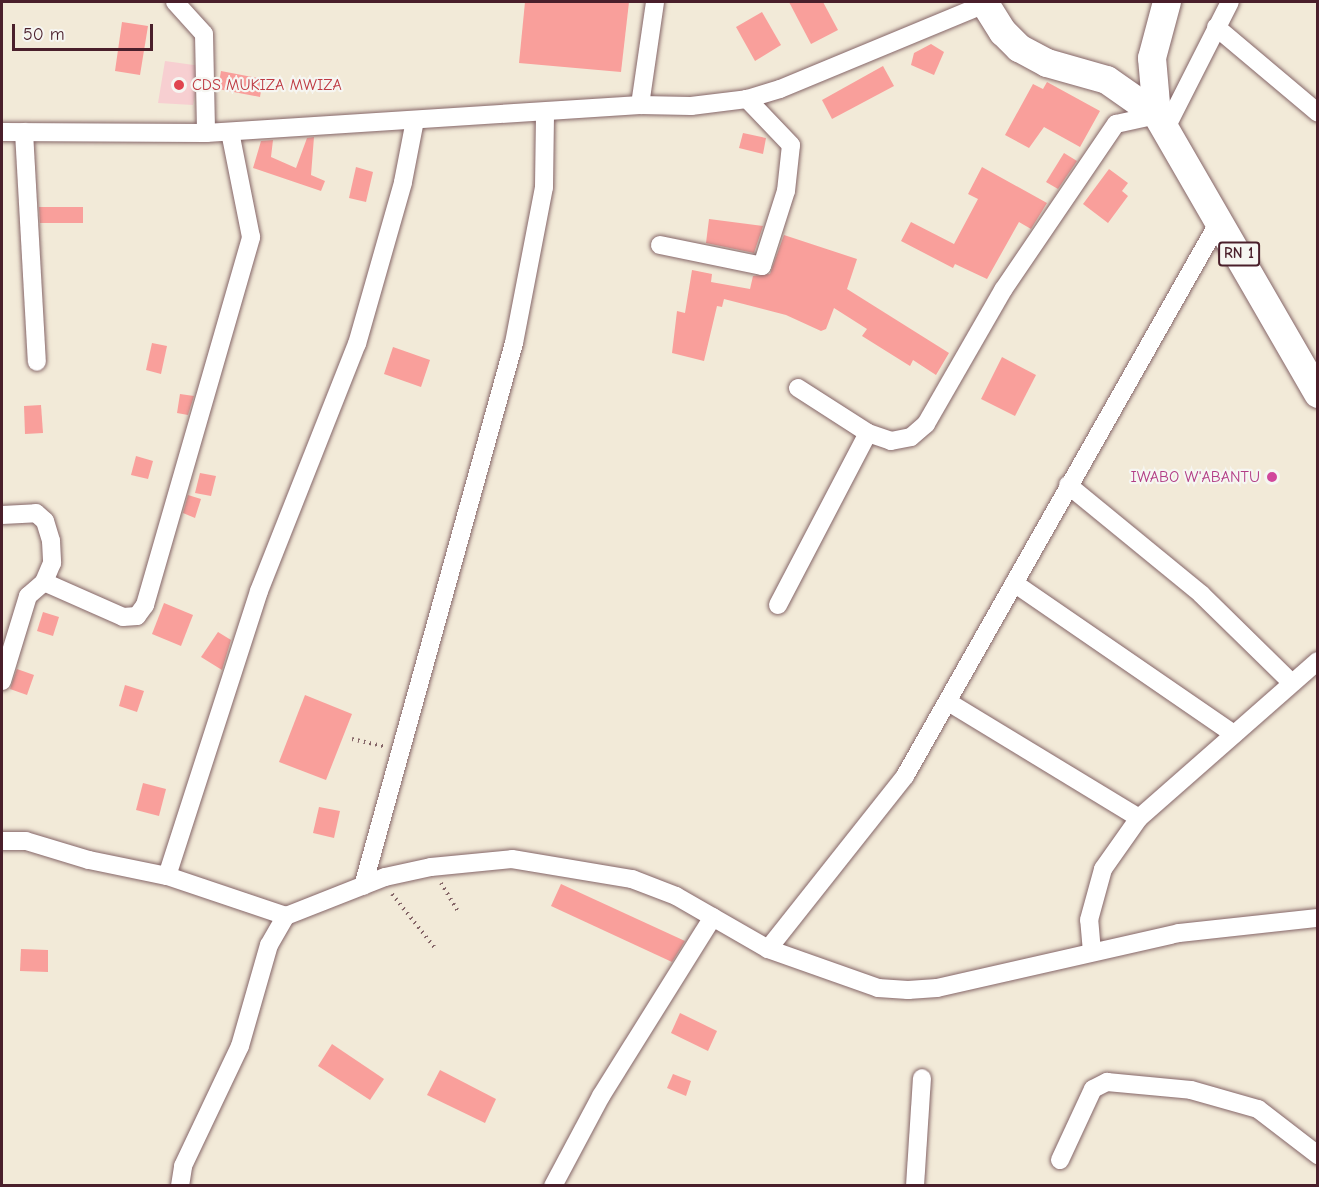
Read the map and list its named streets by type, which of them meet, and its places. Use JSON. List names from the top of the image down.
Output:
{
  "streets": {
    "highway": ["RN 1"]
  },
  "places": ["CDS MUKIZA MWIZA", "IWABO W'ABANTU"],
  "scale_bar": "50 m"
}
